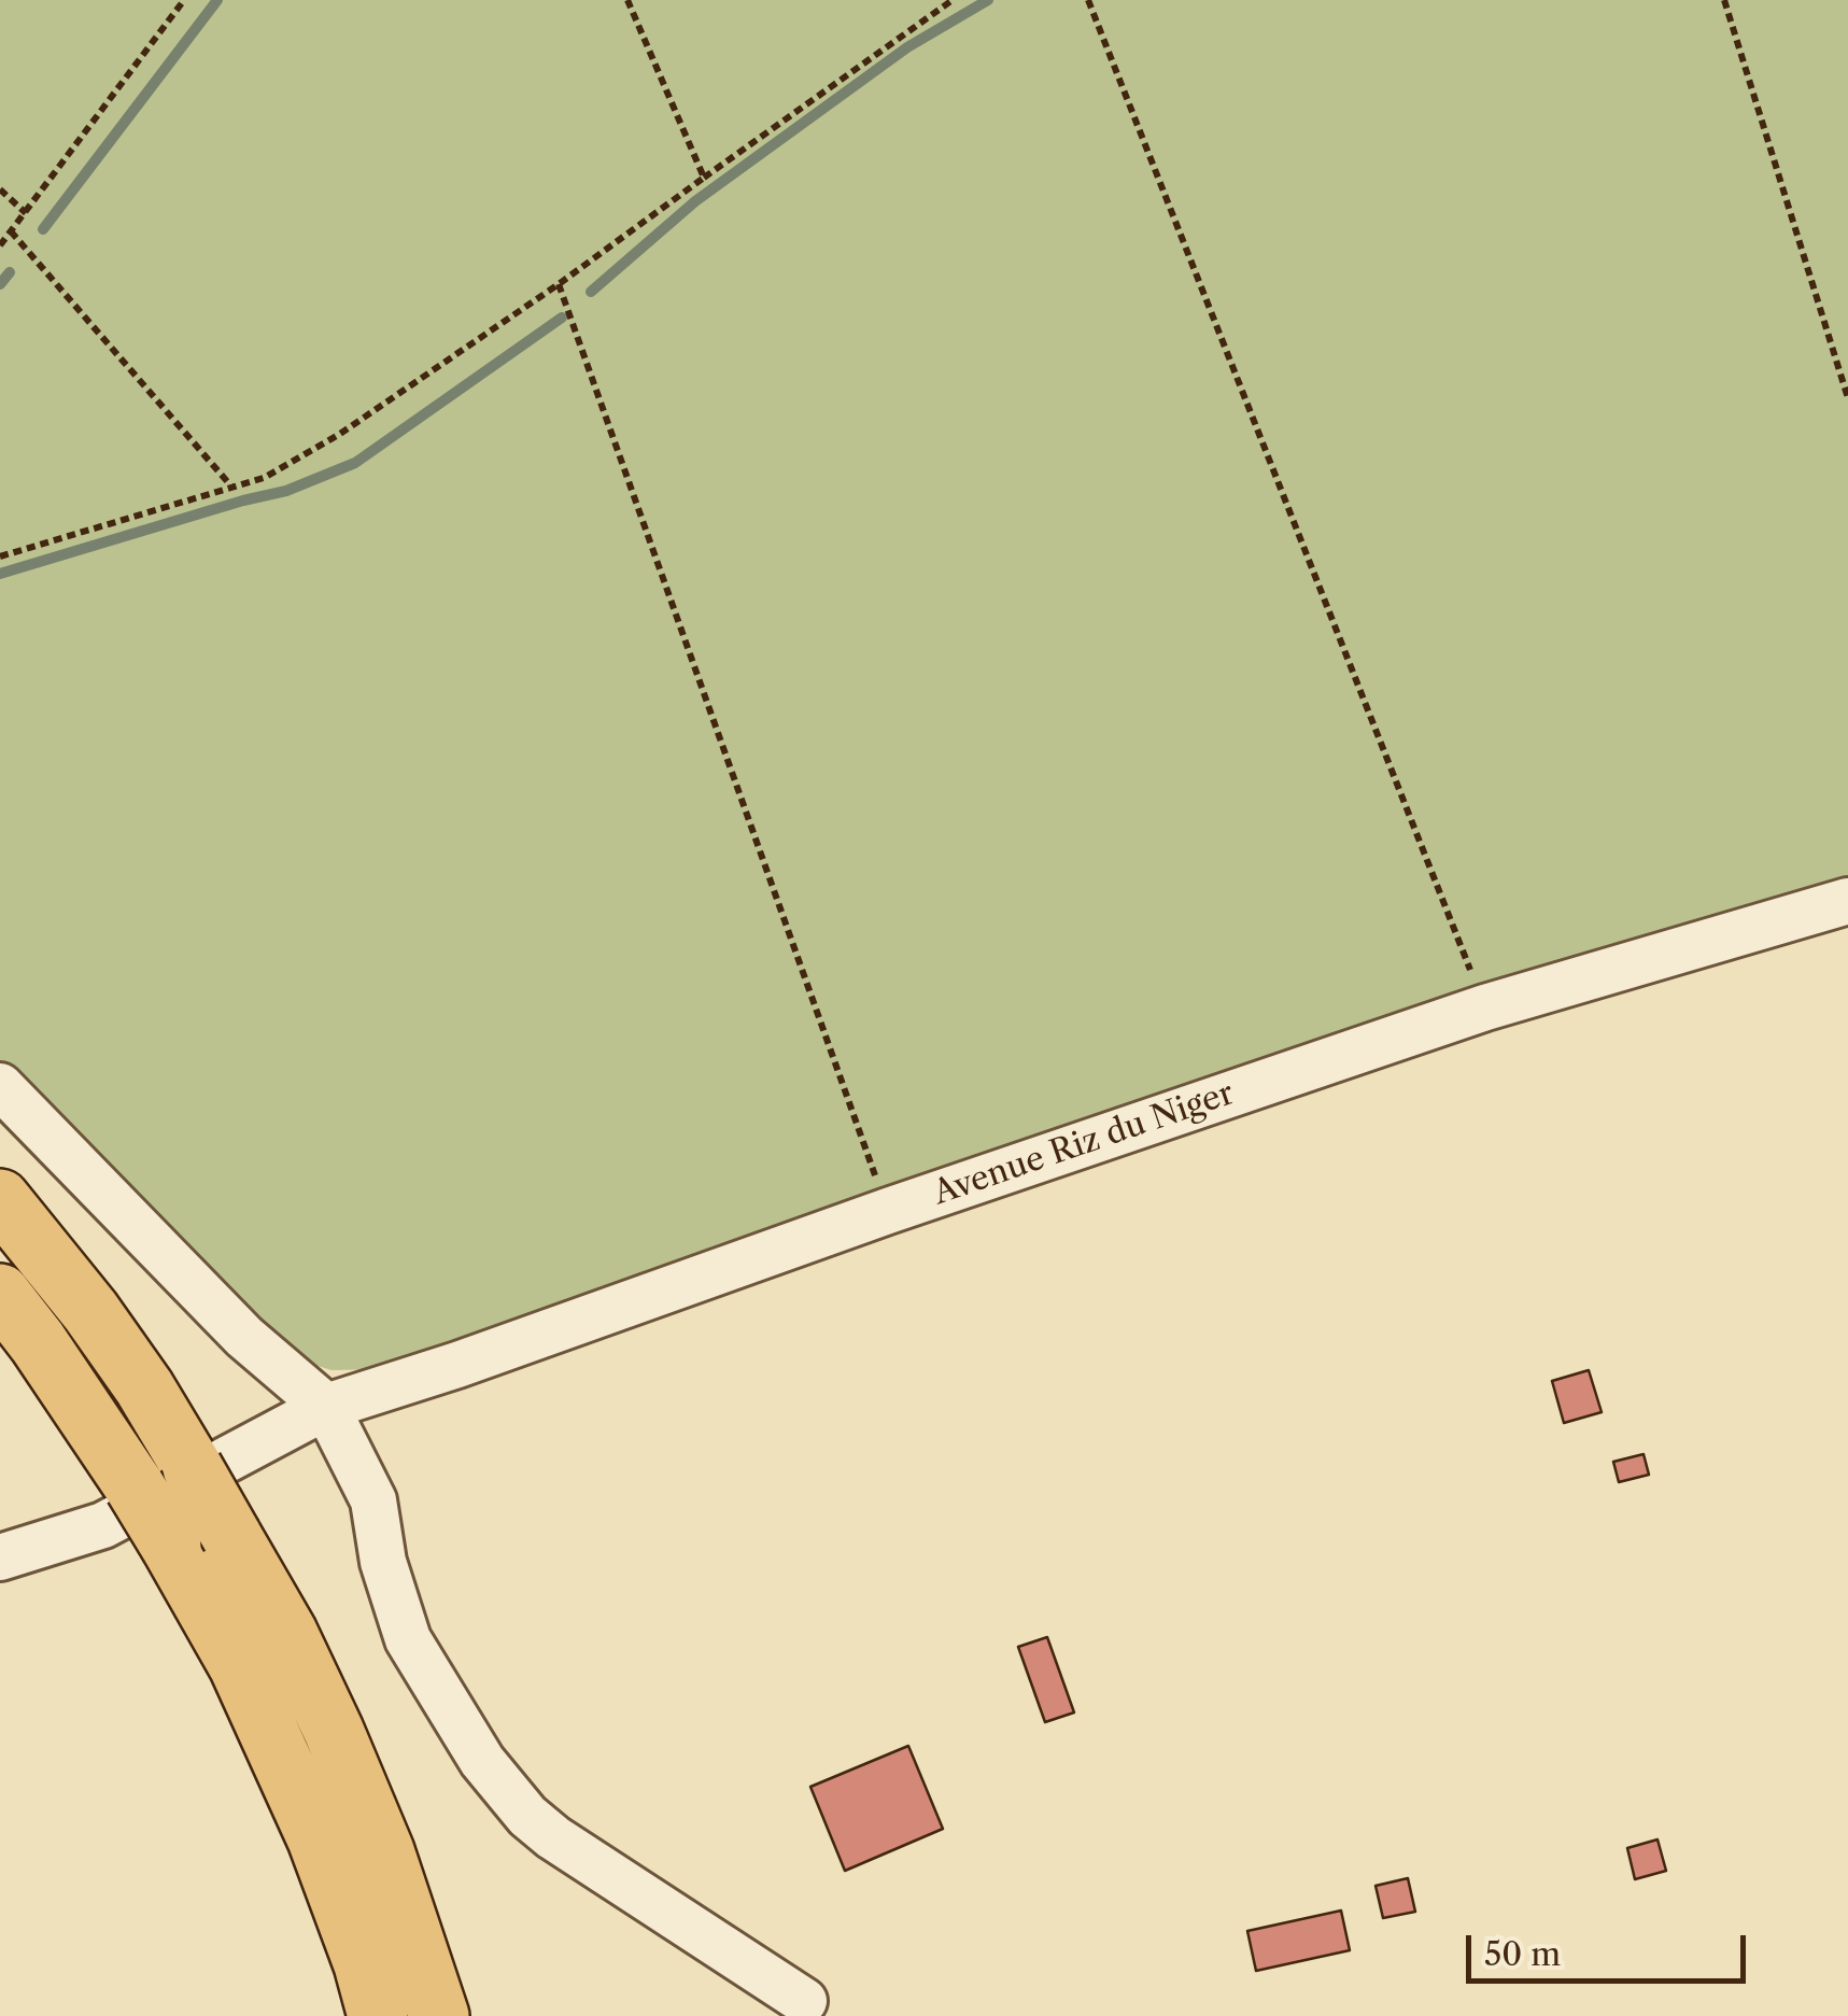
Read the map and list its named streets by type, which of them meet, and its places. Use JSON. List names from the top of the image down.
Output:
{
  "streets": {
    "street": ["Avenue Riz du Niger"]
  },
  "scale_bar": "50 m"
}
